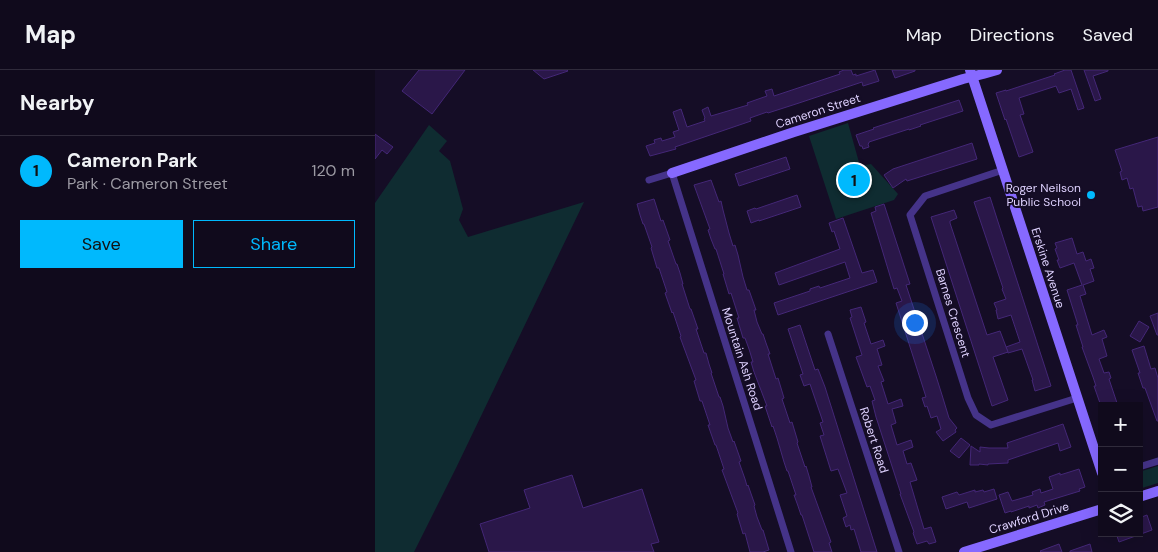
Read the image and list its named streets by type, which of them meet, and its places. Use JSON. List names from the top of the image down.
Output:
{
  "streets": {
    "street": [
      "Cameron Street",
      "Erskine Avenue",
      "Barnes Crescent",
      "Mountain Ash Road",
      "Robert Road",
      "Crawford Drive"
    ]
  },
  "crossings": [
    ["Cameron Street", "Erskine Avenue"],
    ["Cameron Street", "Mountain Ash Road"],
    ["Erskine Avenue", "Barnes Crescent"]
  ],
  "places": ["Roger Neilson Public School"],
  "page": {
    "header": "Map",
    "nav": ["Map", "Directions", "Saved"],
    "heading": "Nearby",
    "list": [
      {
        "mark": "1",
        "name": "Cameron Park",
        "note": "Park · Cameron Street",
        "value": "120 m"
      }
    ],
    "pins": "1",
    "buttons": ["Save", "Share"],
    "map_buttons": ["+", "−"]
  }
}
